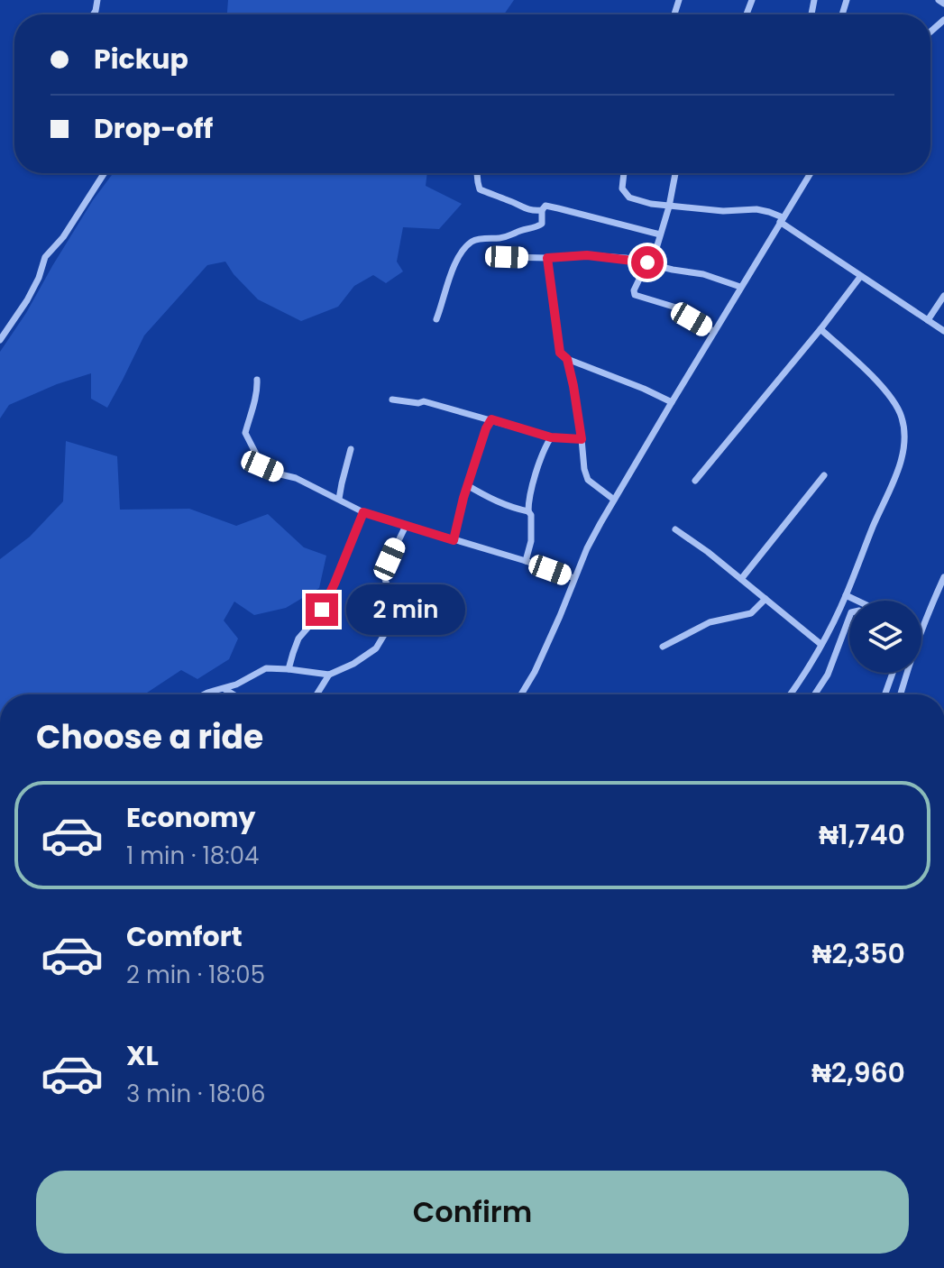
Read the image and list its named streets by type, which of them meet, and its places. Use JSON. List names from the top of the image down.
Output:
{
  "page": {
    "banner": ["Pickup", "Drop-off"],
    "bubble": "2 min",
    "heading": "Choose a ride",
    "list": [
      {
        "name": "Economy",
        "note": "1 min · 18:04",
        "value": "₦1,740"
      },
      {
        "name": "Comfort",
        "note": "2 min · 18:05",
        "value": "₦2,350"
      },
      {
        "name": "XL",
        "note": "3 min · 18:06",
        "value": "₦2,960"
      }
    ],
    "buttons": "Confirm"
  }
}
